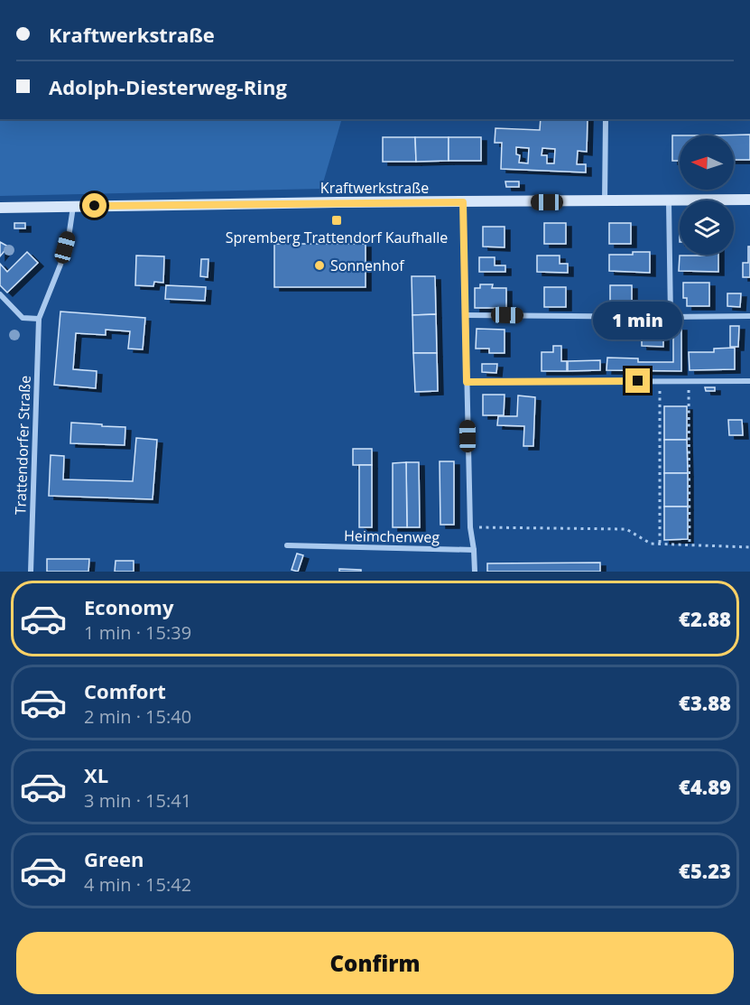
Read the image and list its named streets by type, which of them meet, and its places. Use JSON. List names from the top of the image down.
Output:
{
  "streets": {
    "main road": ["Kraftwerkstraße"],
    "street": ["Trattendorfer Straße", "Heimchenweg"]
  },
  "crossings": [
    ["Kraftwerkstraße", "Trattendorfer Straße"]
  ],
  "places": {
    "transit": ["Spremberg Trattendorf Kaufhalle"],
    "other": ["Sonnenhof"]
  },
  "north": "left",
  "page": {
    "banner": ["Kraftwerkstraße", "Adolph-Diesterweg-Ring"],
    "bubble": "1 min",
    "list": [
      {
        "name": "Economy",
        "note": "1 min · 15:39",
        "value": "€2.88"
      },
      {
        "name": "Comfort",
        "note": "2 min · 15:40",
        "value": "€3.88"
      },
      {
        "name": "XL",
        "note": "3 min · 15:41",
        "value": "€4.89"
      },
      {
        "name": "Green",
        "note": "4 min · 15:42",
        "value": "€5.23"
      }
    ],
    "buttons": "Confirm"
  }
}
